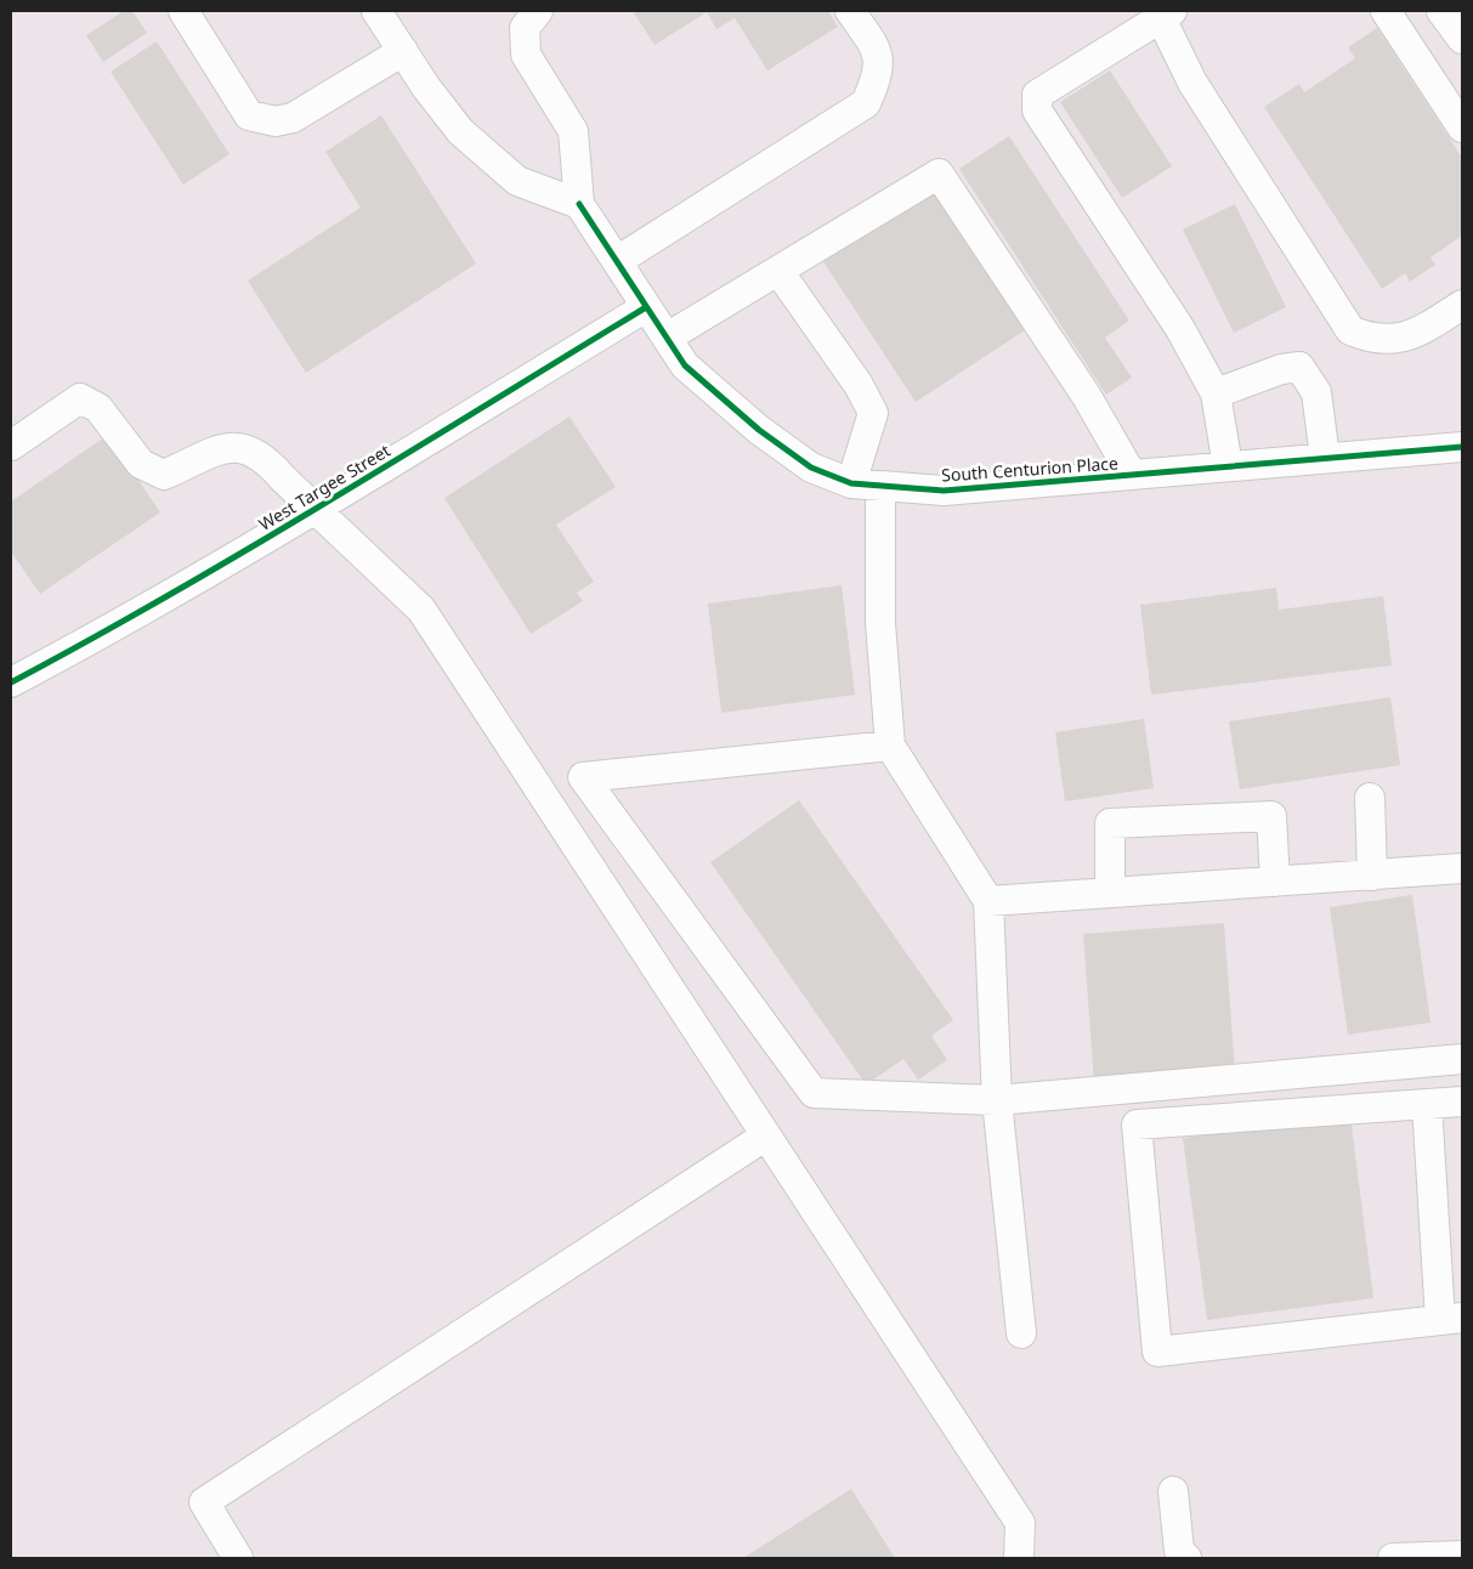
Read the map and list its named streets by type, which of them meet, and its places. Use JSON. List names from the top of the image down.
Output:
{
  "streets": {
    "street": ["South Centurion Place", "West Targee Street"]
  },
  "crossings": [
    ["South Centurion Place", "West Targee Street"]
  ]
}
